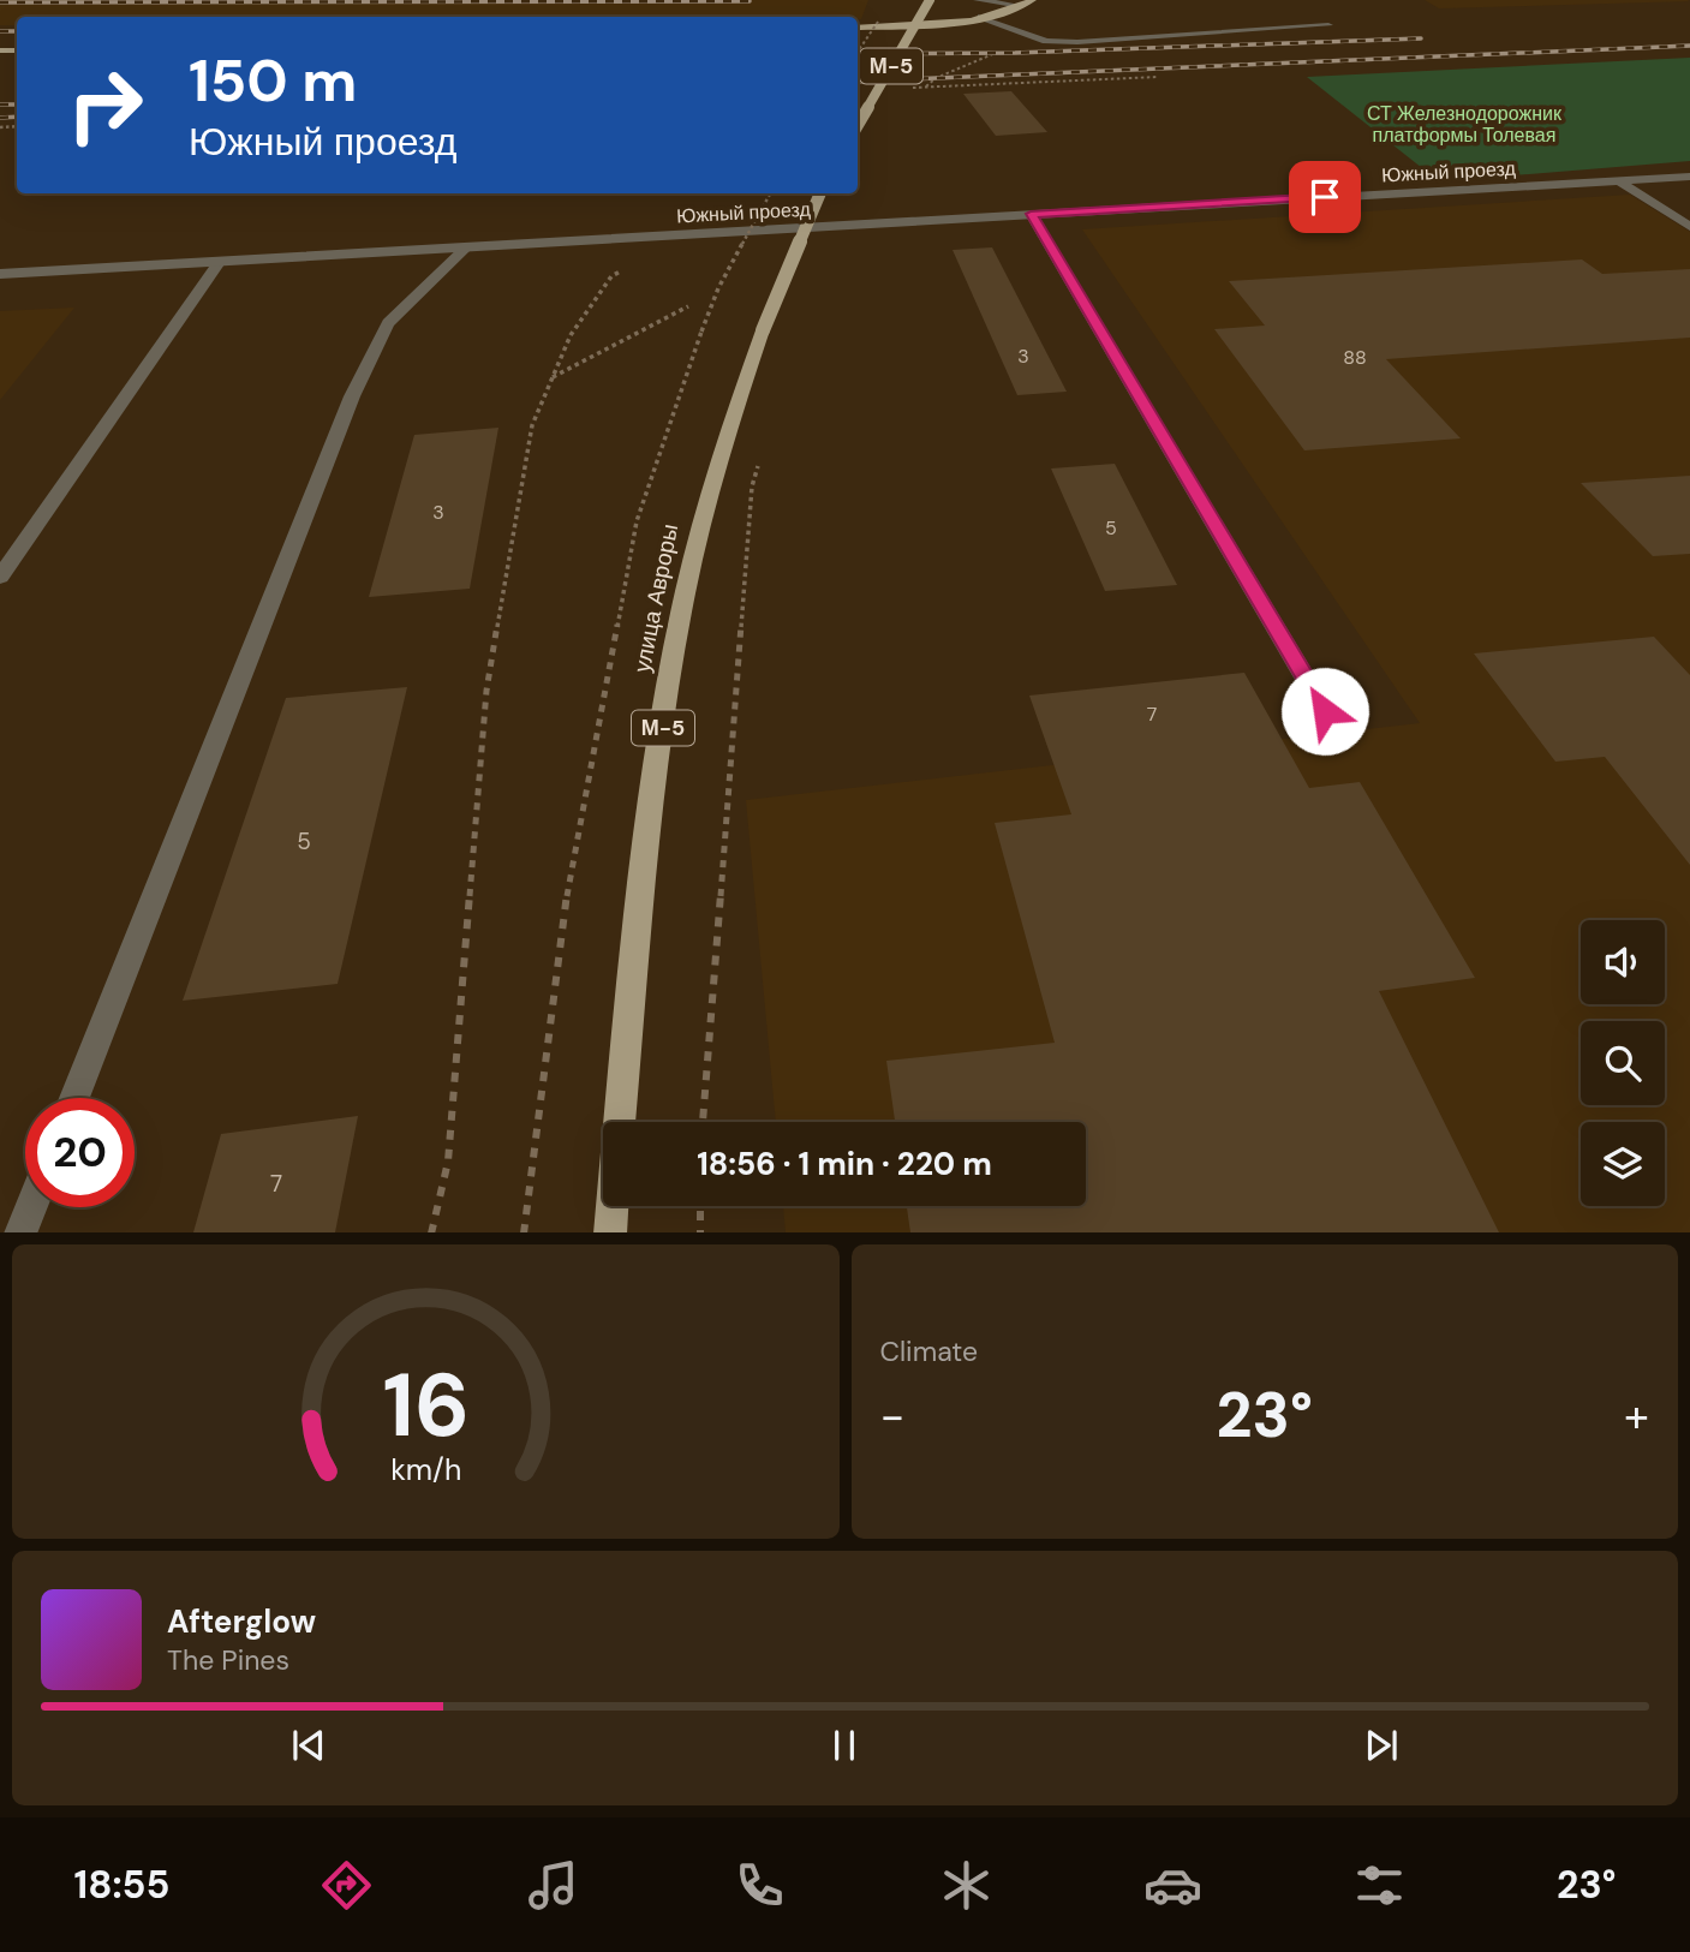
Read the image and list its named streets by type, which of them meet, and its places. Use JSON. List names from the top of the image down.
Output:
{
  "streets": {
    "main road": ["М-5", "улица Авроры"],
    "street": ["Южный проезд"]
  },
  "parks": ["СТ Железнодорожник платформы Толевая"],
  "house_numbers": [
    "3",
    "88",
    "3",
    "5",
    "7",
    "5",
    "7"
  ],
  "page": {
    "turn": ["150 m", "Южный проезд"],
    "limit": "20",
    "trip": "18:56 · 1 min · 220 m",
    "tile": "Climate",
    "heat": ["−", "23°", "+"],
    "song": ["Afterglow", "The Pines"],
    "tabs": ["18:55", "23°"],
    "gauge": ["16", "km/h"]
  }
}
